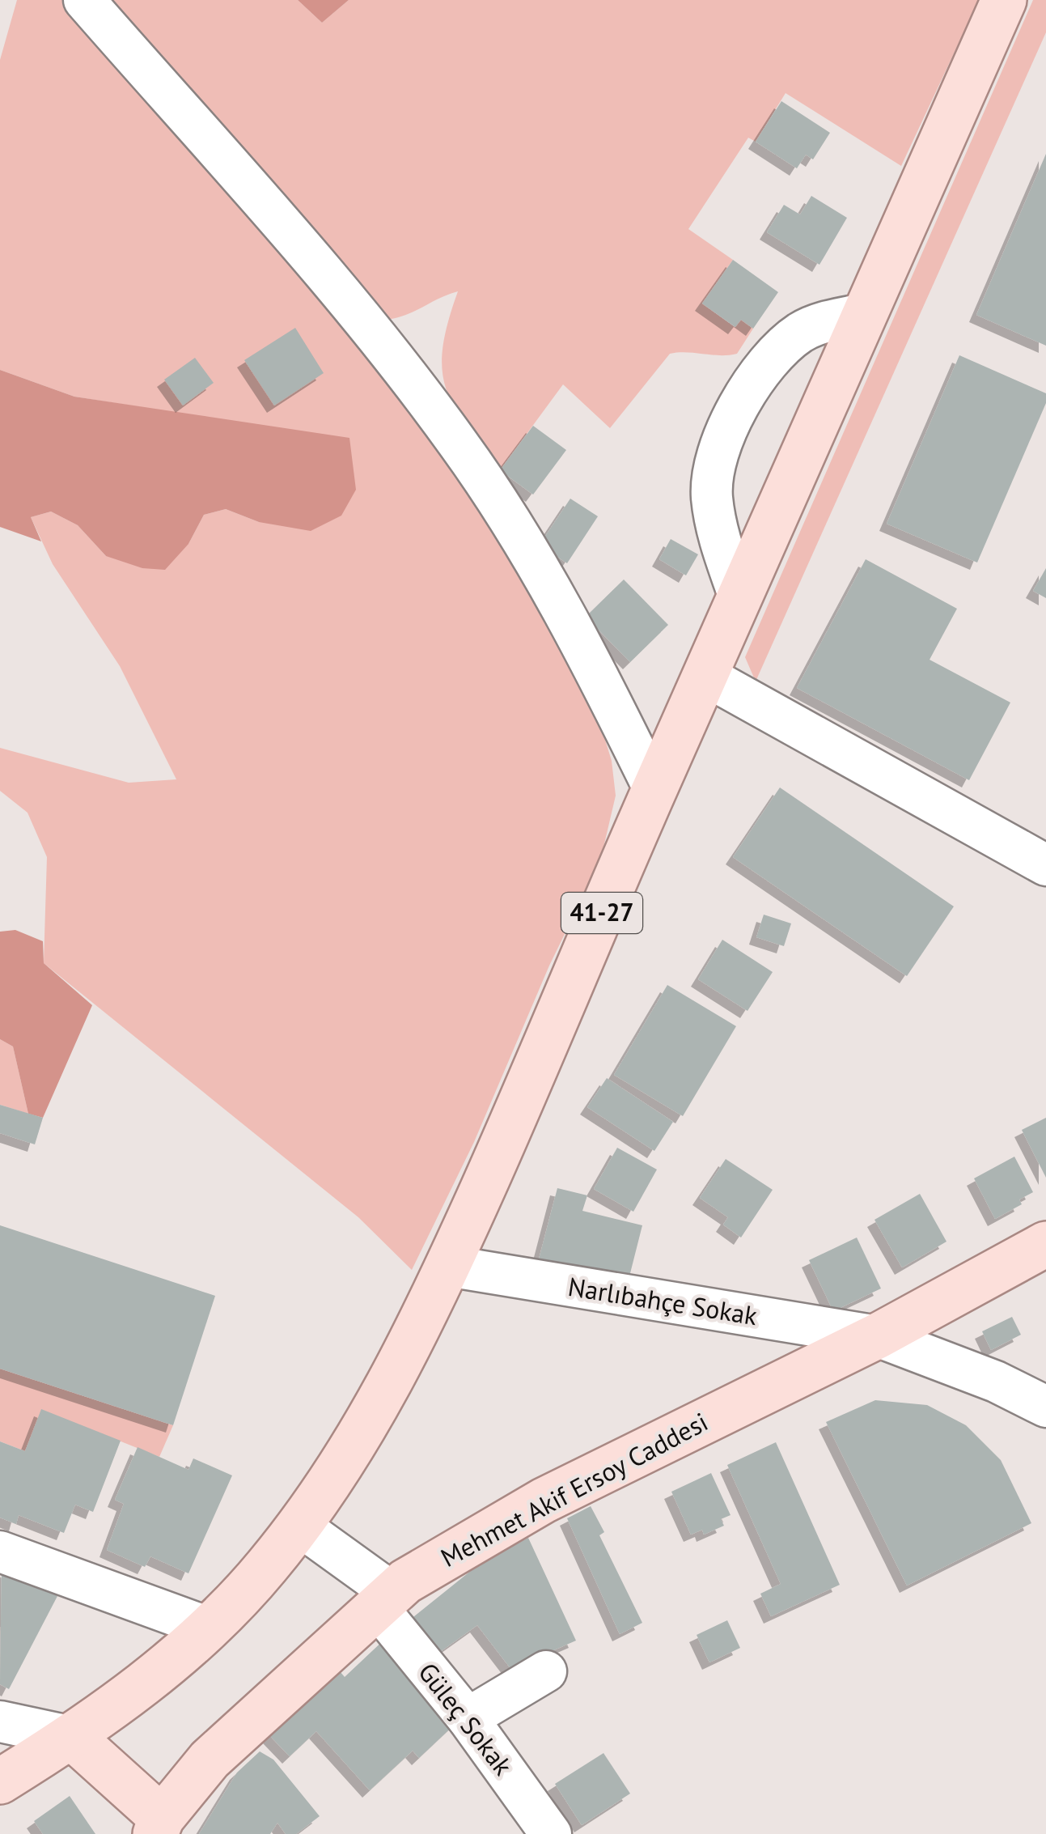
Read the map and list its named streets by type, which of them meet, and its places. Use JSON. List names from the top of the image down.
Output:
{
  "streets": {
    "main road": ["41-27", "Mehmet Akif Ersoy Caddesi"],
    "street": ["Narlıbahçe Sokak", "Güleç Sokak"]
  },
  "crossings": [
    ["41-27", "Narlıbahçe Sokak"],
    ["41-27", "Güleç Sokak"],
    ["Narlıbahçe Sokak", "Mehmet Akif Ersoy Caddesi"],
    ["Mehmet Akif Ersoy Caddesi", "Güleç Sokak"]
  ]
}
